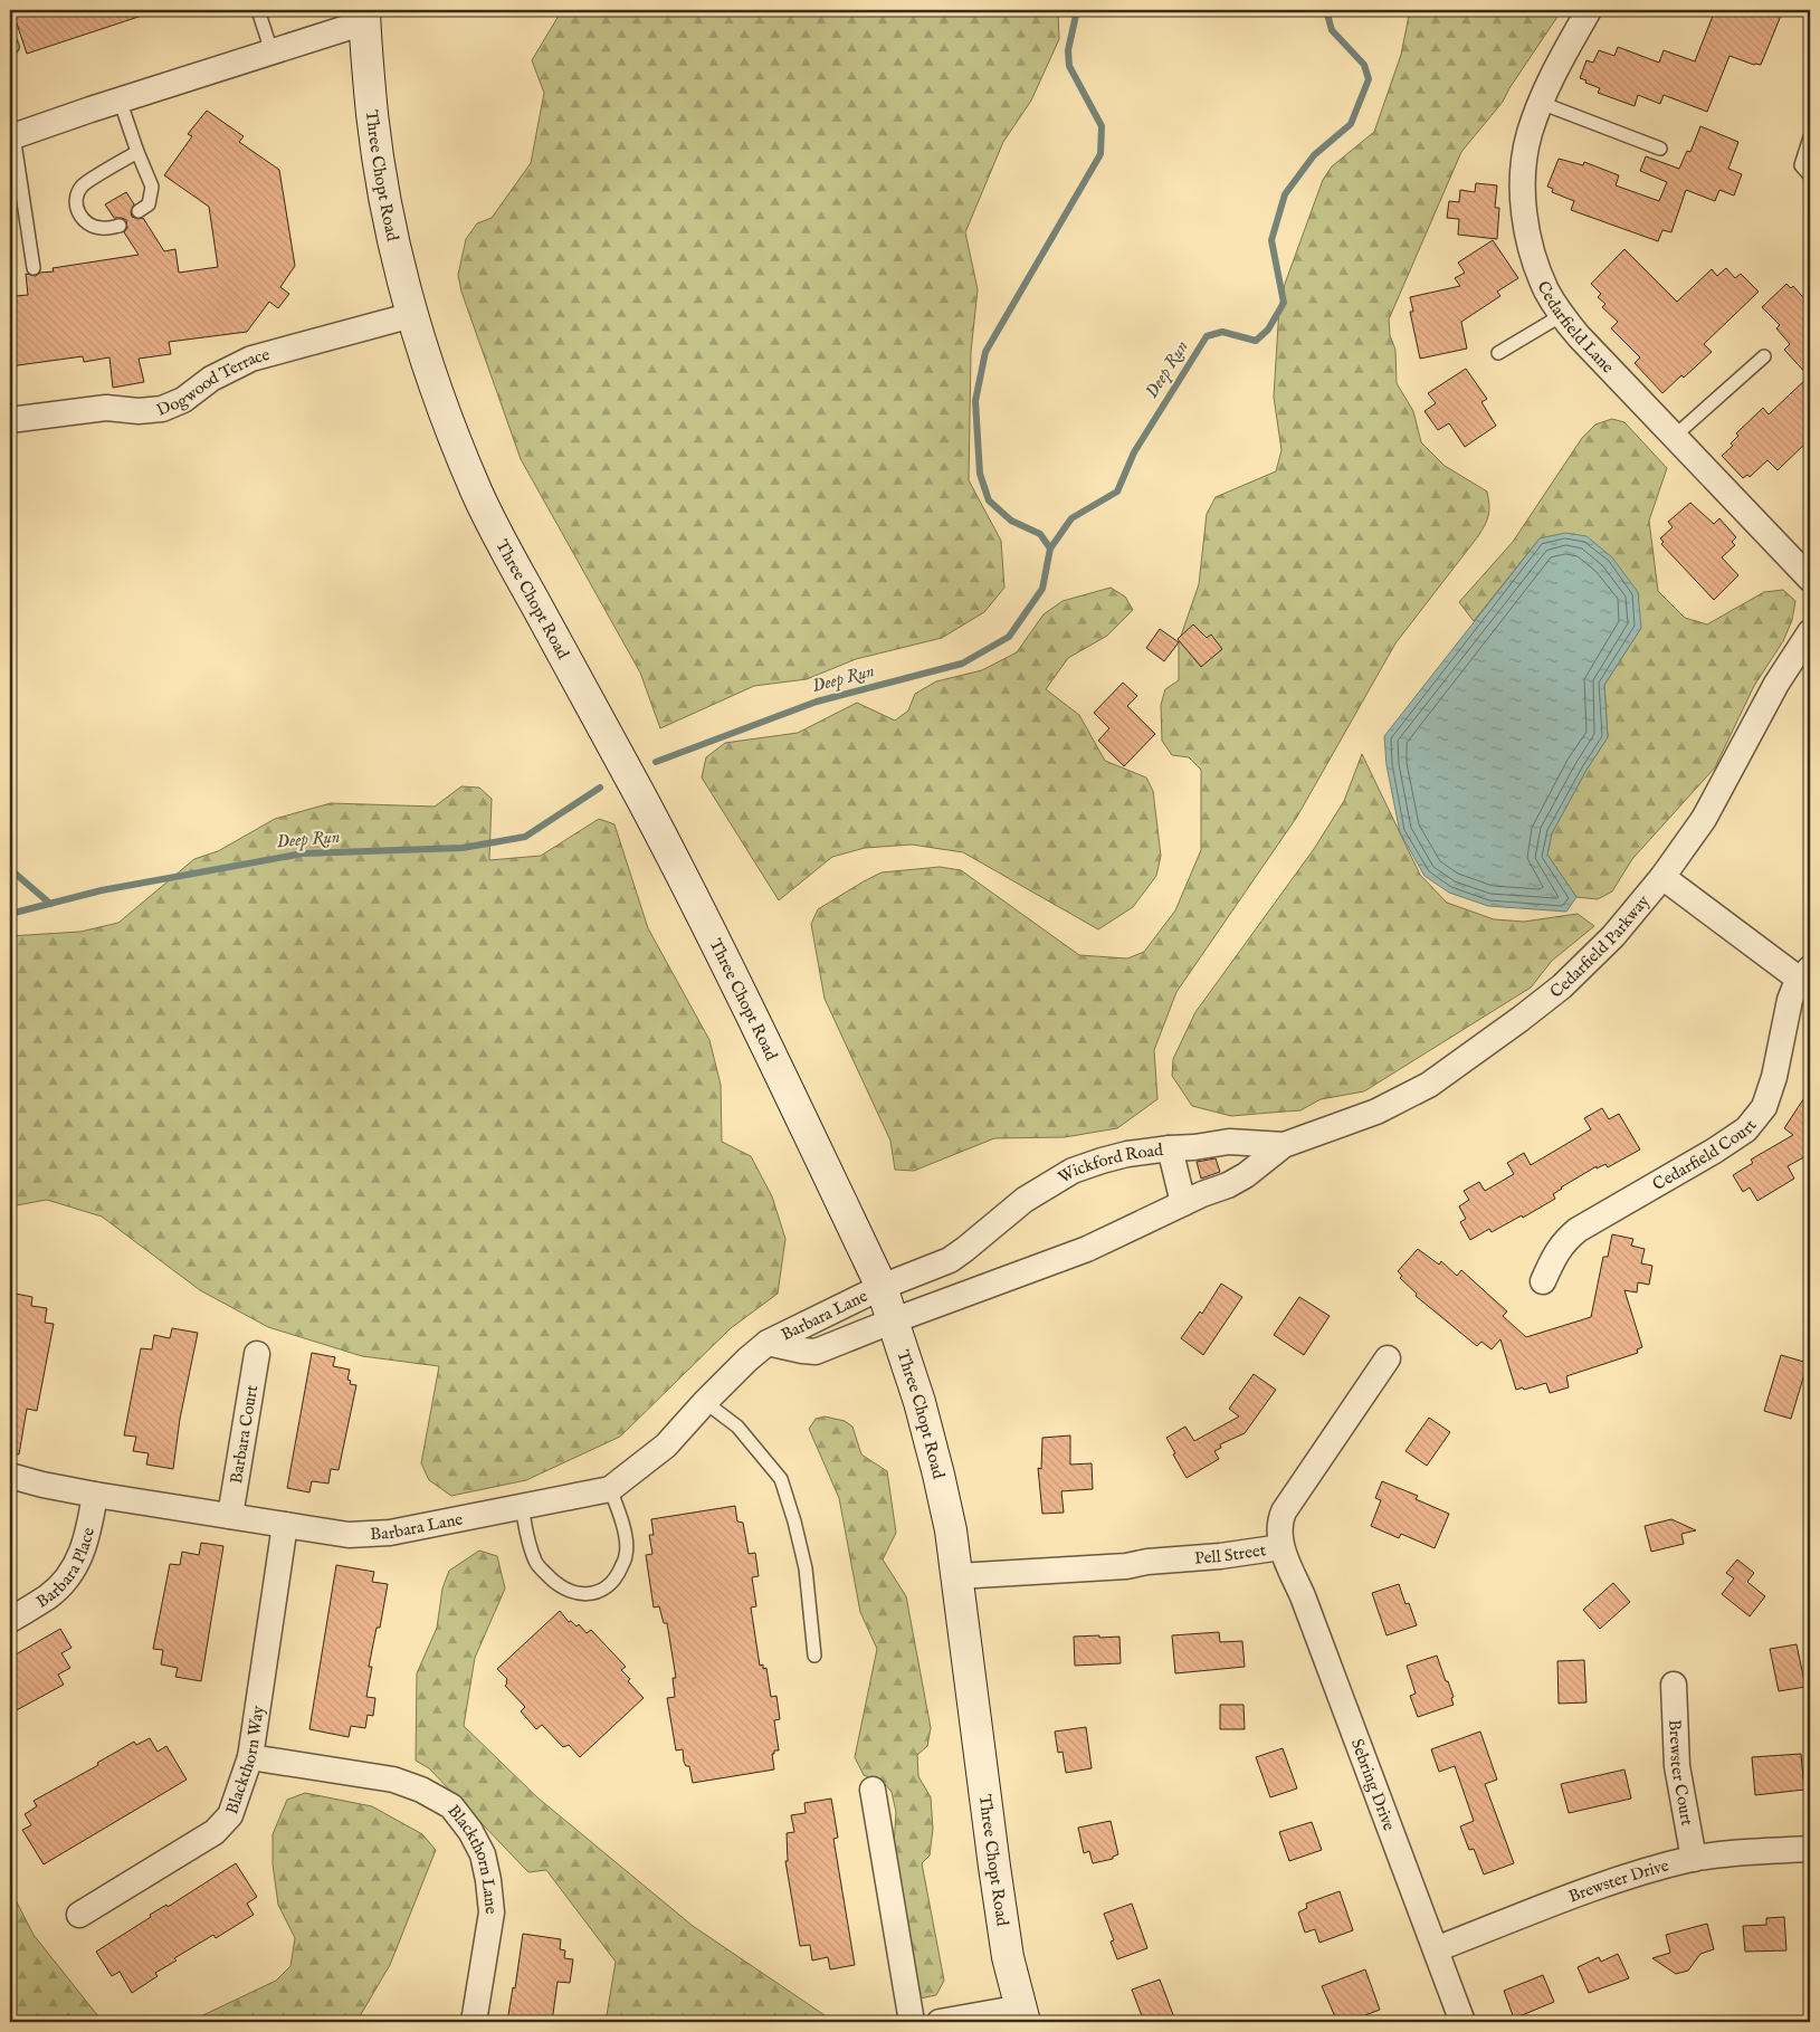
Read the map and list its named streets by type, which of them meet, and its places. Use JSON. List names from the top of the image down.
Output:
{
  "streets": {
    "main road": ["Three Chopt Road"],
    "street": [
      "Cedarfield Lane",
      "Dogwood Terrace",
      "Cedarfield Parkway",
      "Cedarfield Court",
      "Wickford Road",
      "Barbara Lane",
      "Barbara Court",
      "Pell Street",
      "Barbara Place",
      "Blackthorn Way",
      "Brewster Court",
      "Sebring Drive",
      "Blackthorn Lane",
      "Brewster Drive"
    ]
  },
  "crossings": [
    ["Three Chopt Road", "Dogwood Terrace"],
    ["Three Chopt Road", "Wickford Road"],
    ["Three Chopt Road", "Barbara Lane"],
    ["Three Chopt Road", "Pell Street"],
    ["Cedarfield Parkway", "Cedarfield Court"],
    ["Cedarfield Parkway", "Wickford Road"],
    ["Wickford Road", "Barbara Lane"],
    ["Barbara Lane", "Barbara Court"],
    ["Barbara Lane", "Barbara Place"],
    ["Barbara Lane", "Blackthorn Way"],
    ["Pell Street", "Sebring Drive"],
    ["Blackthorn Way", "Blackthorn Lane"],
    ["Brewster Court", "Brewster Drive"],
    ["Sebring Drive", "Brewster Drive"]
  ],
  "water": ["Deep Run"]
}
